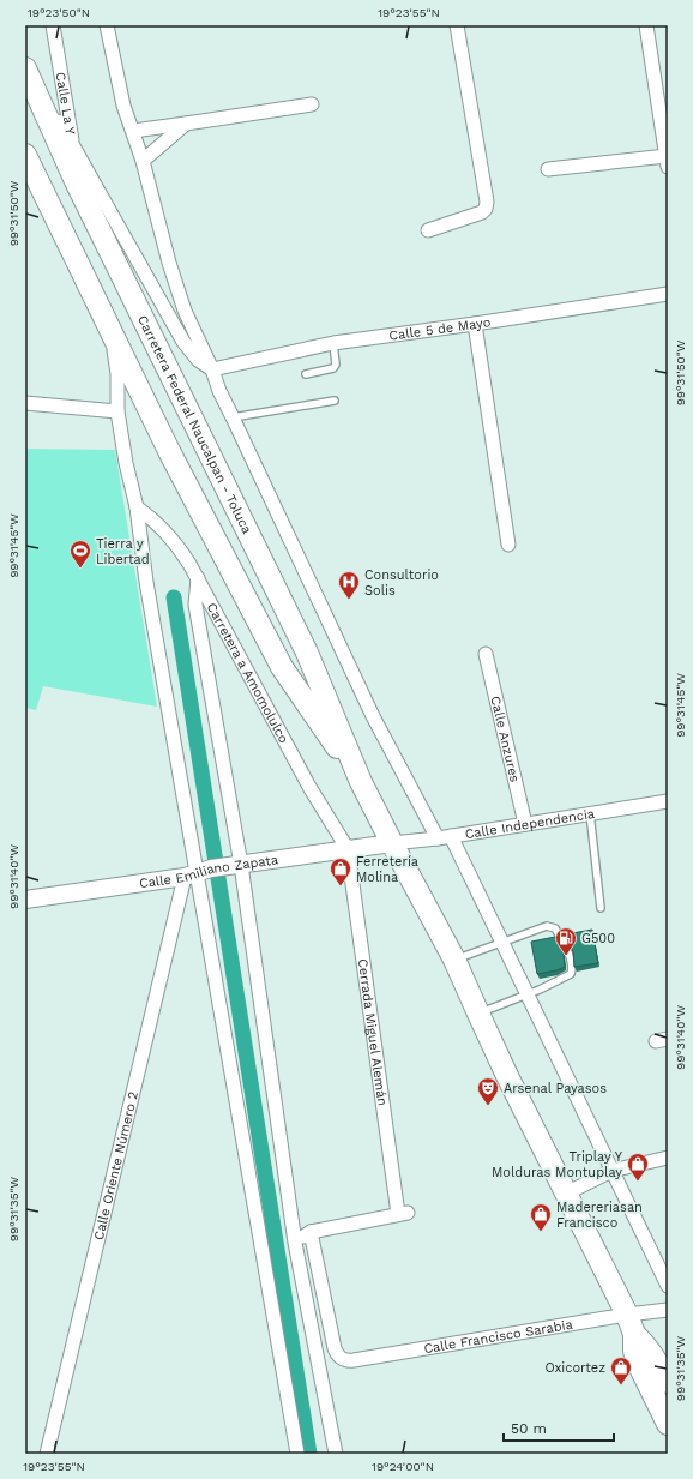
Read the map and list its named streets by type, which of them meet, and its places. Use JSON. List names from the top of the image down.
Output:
{
  "streets": {
    "main road": ["Carretera Federal Naucalpan - Toluca"],
    "street": [
      "Calle La Y",
      "Calle 5 de Mayo",
      "Carretera a Amomolulco",
      "Calle Anzures",
      "Calle Independencia",
      "Calle Emiliano Zapata",
      "Cerrada Miguel Alemán",
      "Calle Oriente Número 2",
      "Calle Francisco Sarabia"
    ]
  },
  "crossings": [
    ["Calle La Y", "Carretera Federal Naucalpan - Toluca"],
    ["Carretera Federal Naucalpan - Toluca", "Calle Independencia"],
    ["Carretera Federal Naucalpan - Toluca", "Calle Emiliano Zapata"],
    ["Carretera Federal Naucalpan - Toluca", "Calle Francisco Sarabia"],
    ["Carretera a Amomolulco", "Calle Emiliano Zapata"],
    ["Carretera a Amomolulco", "Cerrada Miguel Alemán"],
    ["Calle Anzures", "Calle Independencia"],
    ["Calle Independencia", "Calle Emiliano Zapata"],
    ["Calle Emiliano Zapata", "Cerrada Miguel Alemán"],
    ["Calle Emiliano Zapata", "Calle Oriente Número 2"],
    ["Cerrada Miguel Alemán", "Calle Francisco Sarabia"]
  ],
  "places": {
    "sports": ["Tierra y Libertad"],
    "hospital": ["Consultorio Solis"],
    "shop": [
      "Ferretería Molina",
      "Triplay Y Molduras Montuplay",
      "Madereriasan Francisco",
      "Oxicortez"
    ],
    "fuel station": ["G500"],
    "theatre": ["Arsenal Payasos"]
  },
  "scale_bar": "50 m",
  "coordinates": [
    "19°23'50\"N",
    "19°23'55\"N",
    "99°31'50\"W",
    "99°31'45\"W",
    "99°31'40\"W",
    "99°31'35\"W",
    "19°24'00\"N"
  ]
}
